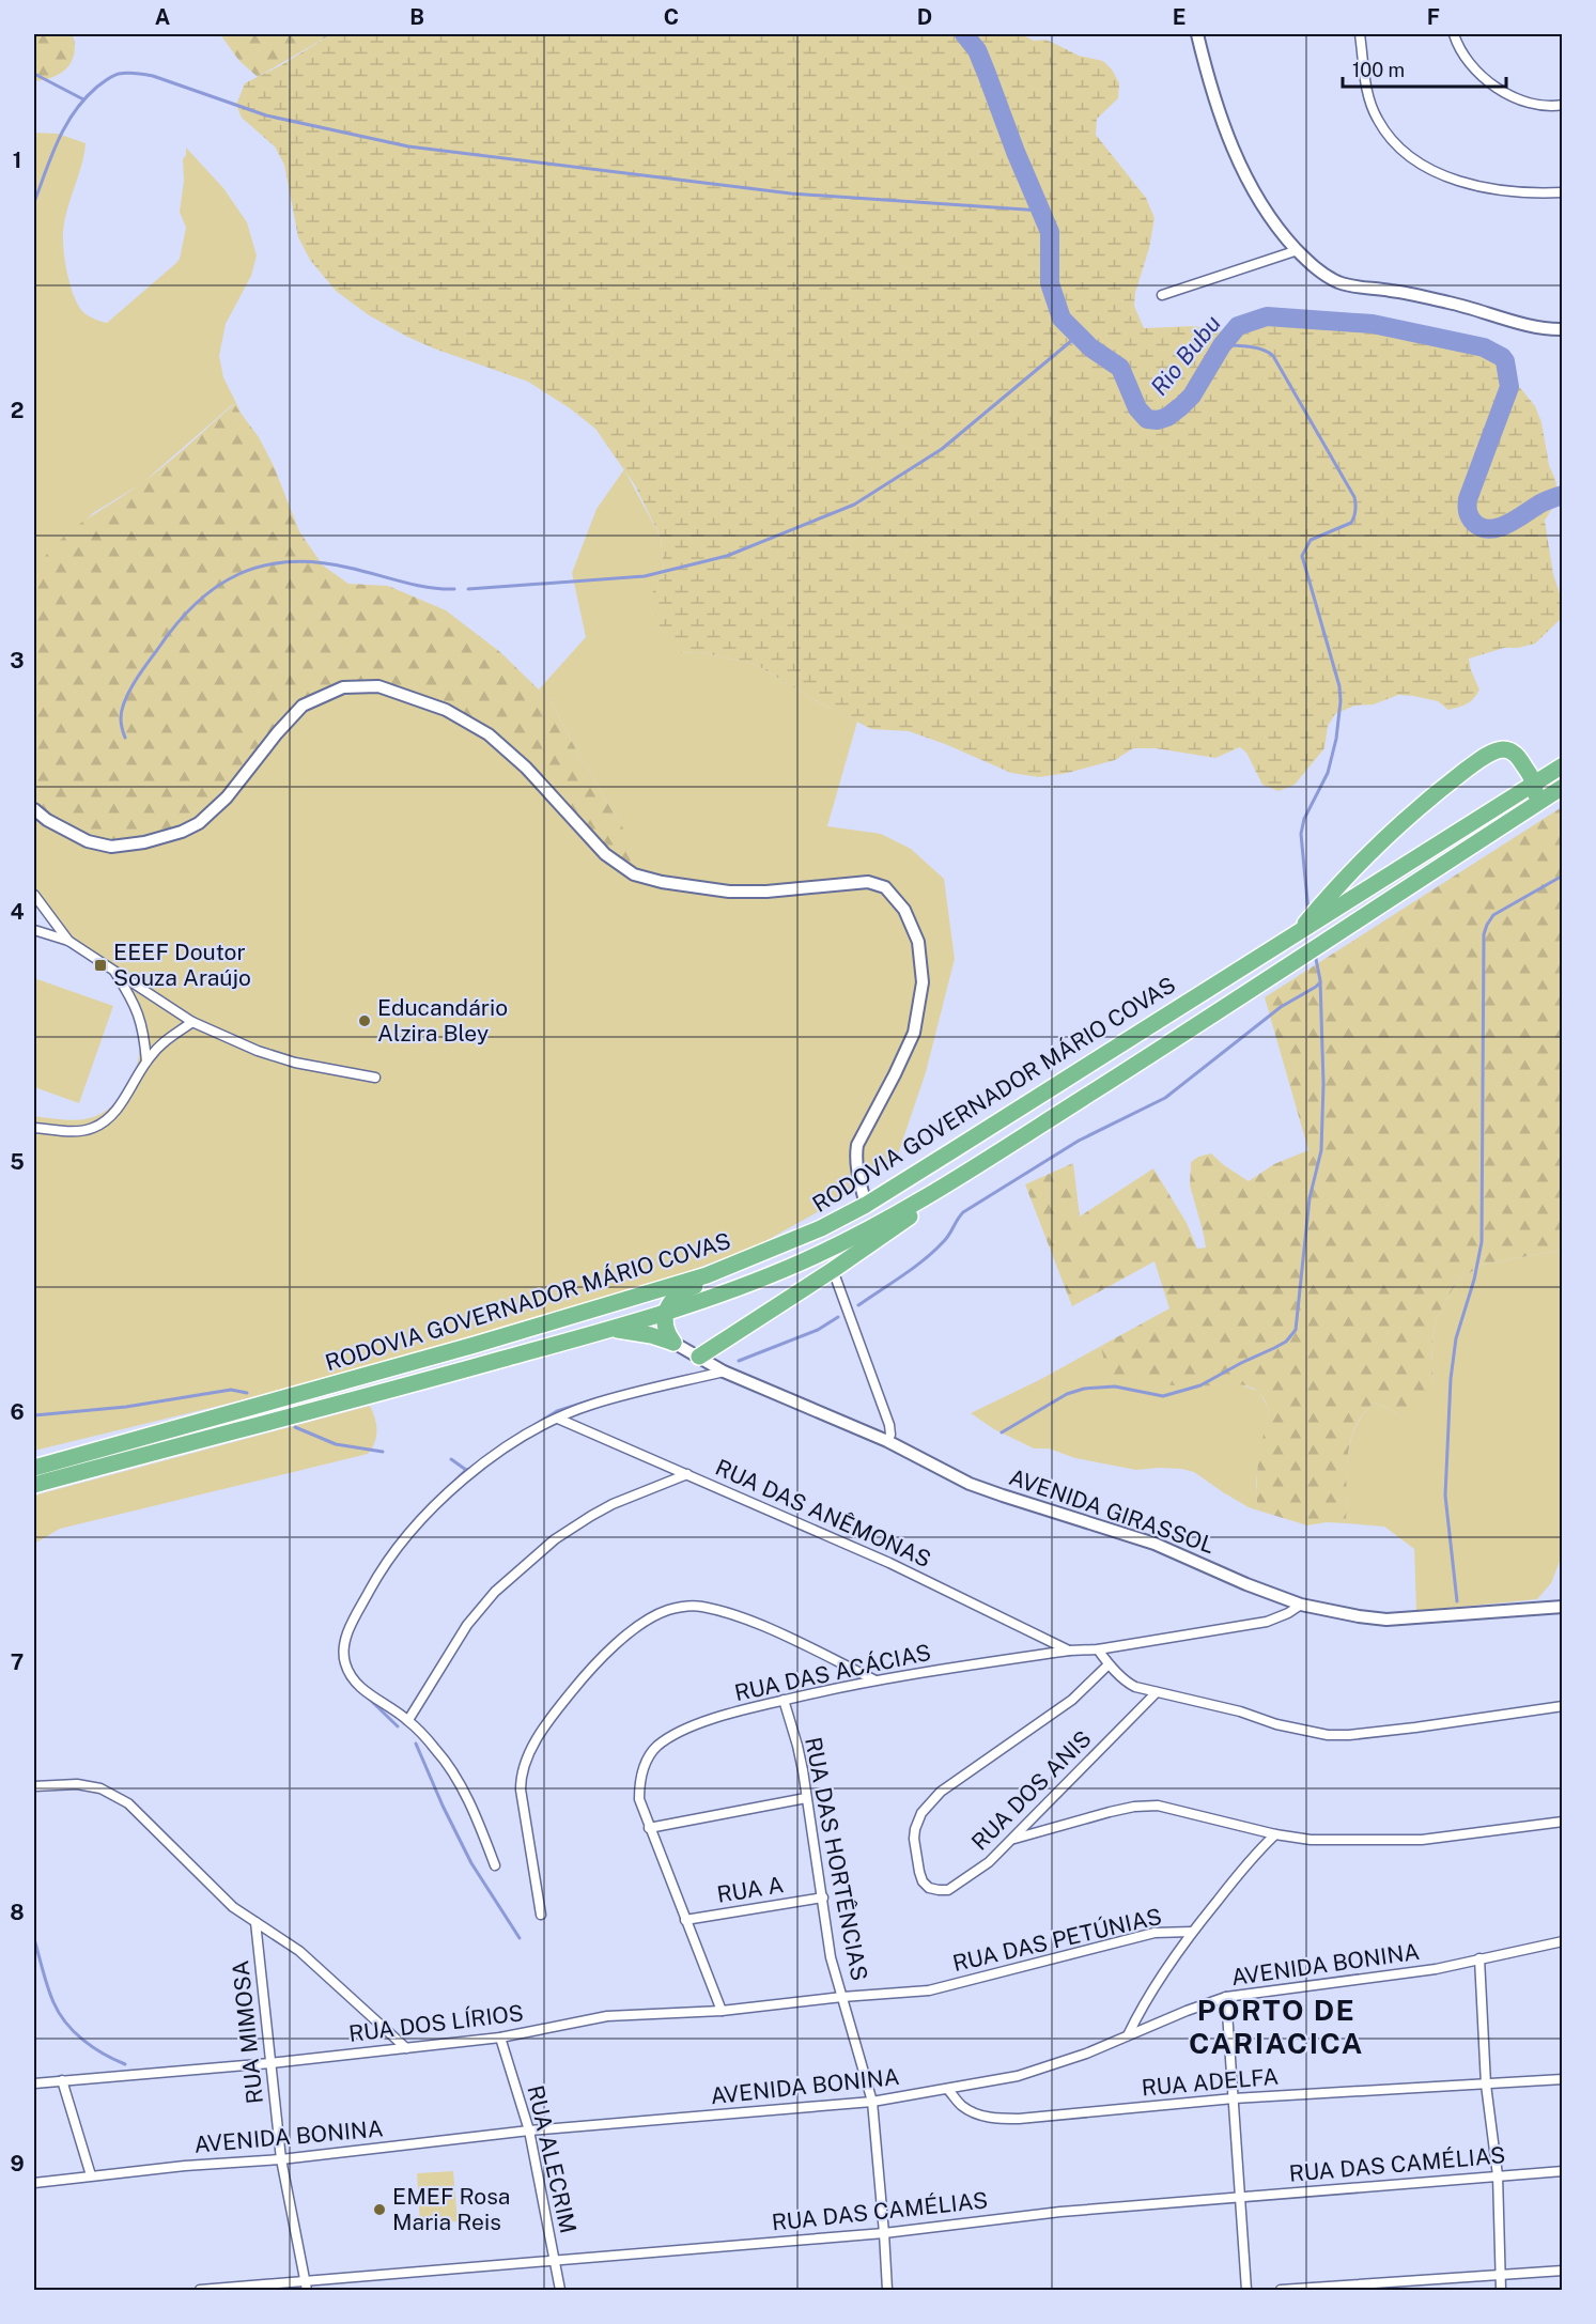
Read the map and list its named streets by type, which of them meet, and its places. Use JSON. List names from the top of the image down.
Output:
{
  "streets": {
    "highway": ["RODOVIA GOVERNADOR MÁRIO COVAS"],
    "street": [
      "AVENIDA GIRASSOL",
      "RUA DAS ANÊMONAS",
      "RUA DAS ACÁCIAS",
      "RUA DOS ANIS",
      "RUA DAS HORTÊNCIAS",
      "RUA A",
      "RUA DAS PETÚNIAS",
      "AVENIDA BONINA",
      "RUA DOS LÍRIOS",
      "RUA MIMOSA",
      "RUA ADELFA",
      "RUA ALECRIM",
      "RUA DAS CAMÉLIAS"
    ]
  },
  "crossings": [
    ["AVENIDA GIRASSOL", "RUA DAS ACÁCIAS"],
    ["RUA DAS ANÊMONAS", "RUA DAS ACÁCIAS"],
    ["RUA DAS ACÁCIAS", "RUA DAS HORTÊNCIAS"],
    ["RUA DAS ACÁCIAS", "RUA A"],
    ["RUA DAS ACÁCIAS", "RUA DOS LÍRIOS"],
    ["RUA DAS HORTÊNCIAS", "RUA A"],
    ["RUA DAS HORTÊNCIAS", "RUA DAS PETÚNIAS"],
    ["RUA DAS HORTÊNCIAS", "AVENIDA BONINA"],
    ["RUA DAS HORTÊNCIAS", "RUA DOS LÍRIOS"],
    ["RUA DAS HORTÊNCIAS", "RUA DAS CAMÉLIAS"],
    ["RUA DAS PETÚNIAS", "RUA DOS LÍRIOS"],
    ["AVENIDA BONINA", "RUA MIMOSA"],
    ["AVENIDA BONINA", "RUA ADELFA"],
    ["AVENIDA BONINA", "RUA ALECRIM"],
    ["RUA DOS LÍRIOS", "RUA MIMOSA"],
    ["RUA DOS LÍRIOS", "RUA ALECRIM"],
    ["RUA MIMOSA", "RUA DAS CAMÉLIAS"],
    ["RUA ALECRIM", "RUA DAS CAMÉLIAS"]
  ],
  "districts": ["PORTO DE CARIACICA"],
  "water": ["Rio Bubu"],
  "places": {
    "transit": ["EEEF Doutor Souza Araújo"],
    "other": ["Educandário Alzira Bley", "EMEF Rosa Maria Reis"]
  },
  "scale_bar": "100 m",
  "grid": {
    "columns": [
      "A",
      "B",
      "C",
      "D",
      "E",
      "F"
    ],
    "rows": [
      "1",
      "2",
      "3",
      "4",
      "5",
      "6",
      "7",
      "8",
      "9"
    ]
  }
}
